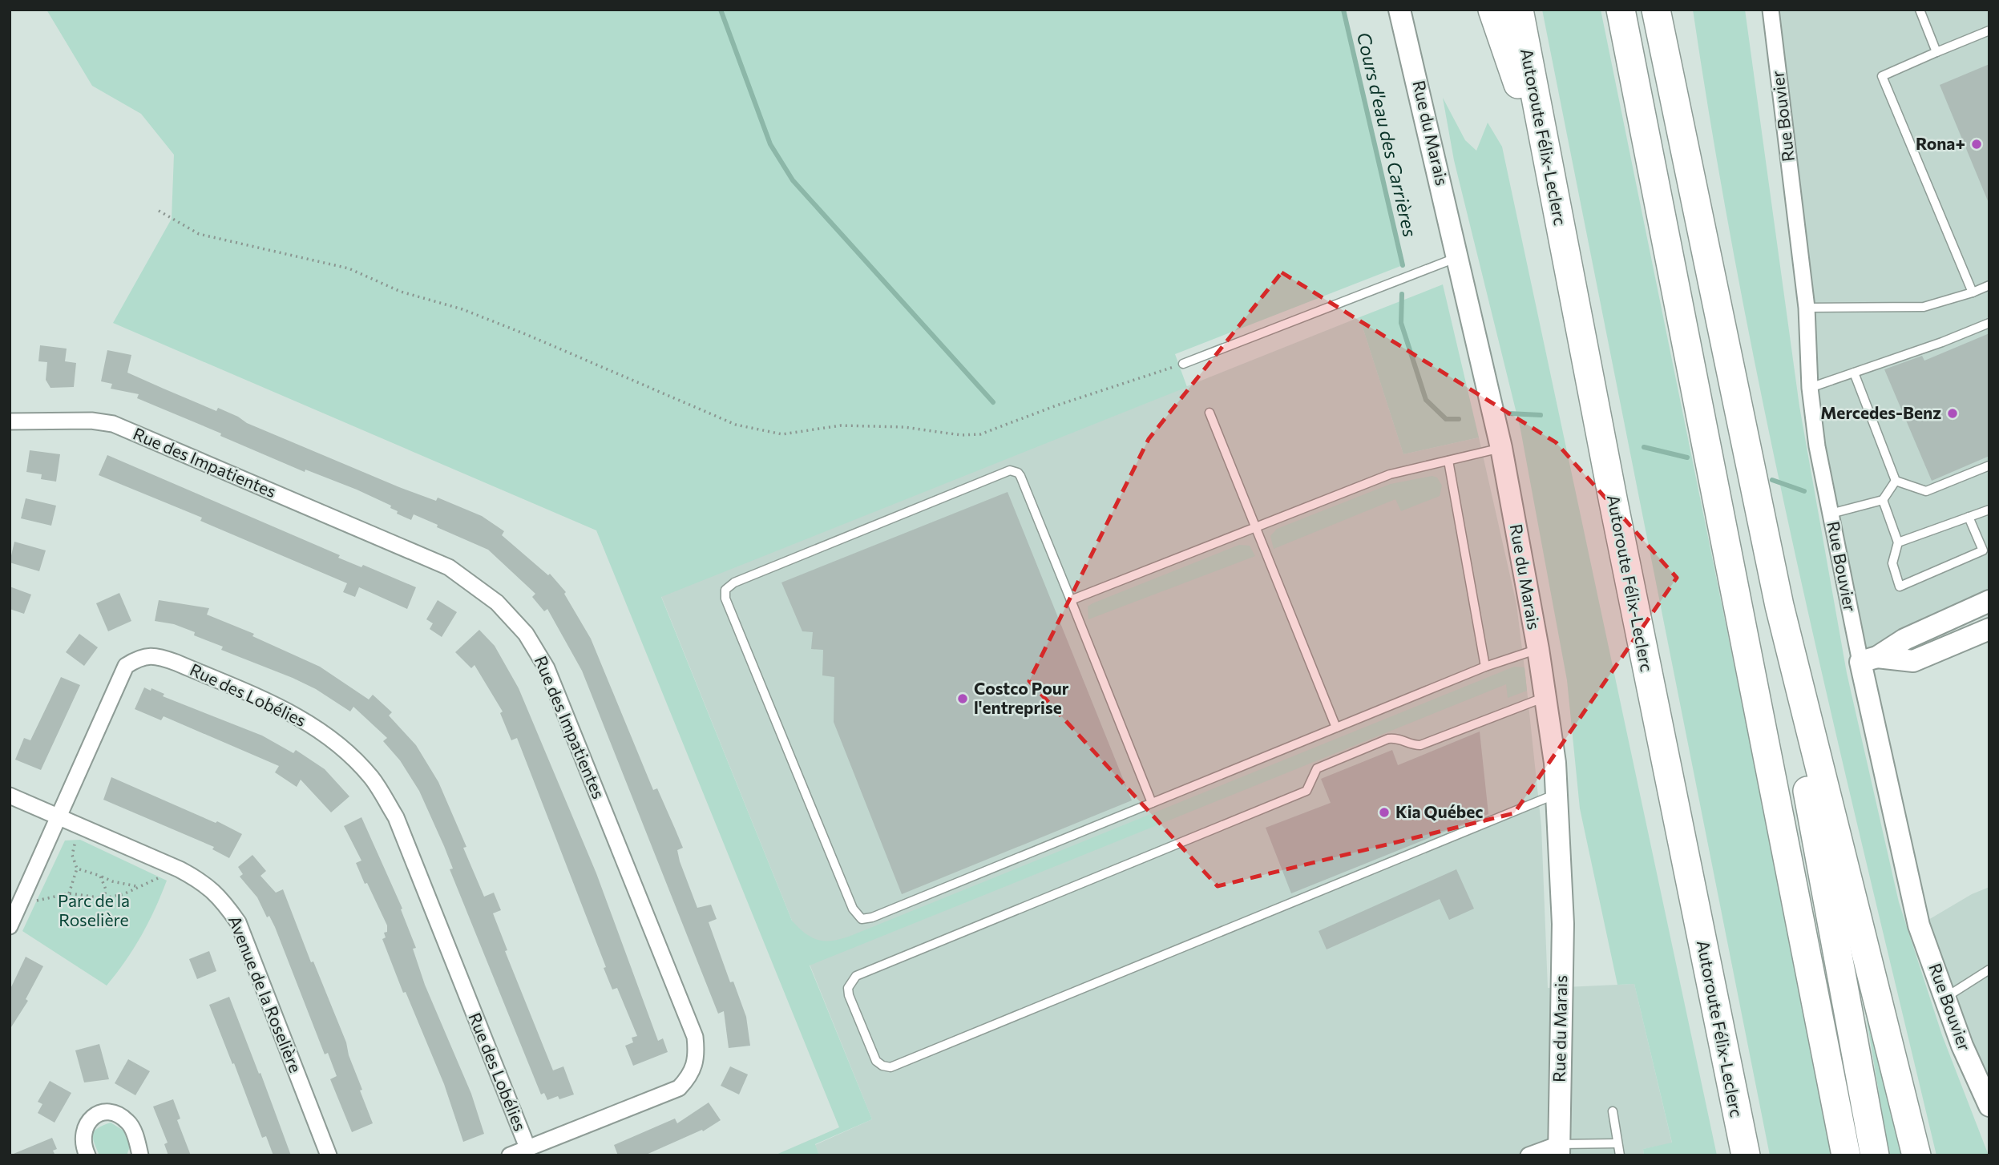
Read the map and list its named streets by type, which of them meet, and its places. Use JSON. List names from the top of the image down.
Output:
{
  "streets": {
    "highway": ["Autoroute Félix-Leclerc"],
    "street": [
      "Rue Bouvier",
      "Rue du Marais",
      "Rue des Impatientes",
      "Rue des Lobélies",
      "Avenue de la Roselière"
    ]
  },
  "crossings": [
    ["Rue des Impatientes", "Rue des Lobélies"],
    ["Rue des Lobélies", "Avenue de la Roselière"]
  ],
  "water": ["Cours d'eau des Carrières"],
  "parks": ["Parc de la Roselière"],
  "places": [
    "Rona+",
    "Mercedes-Benz",
    "Costco Pour l'entreprise",
    "Kia Québec"
  ]
}
